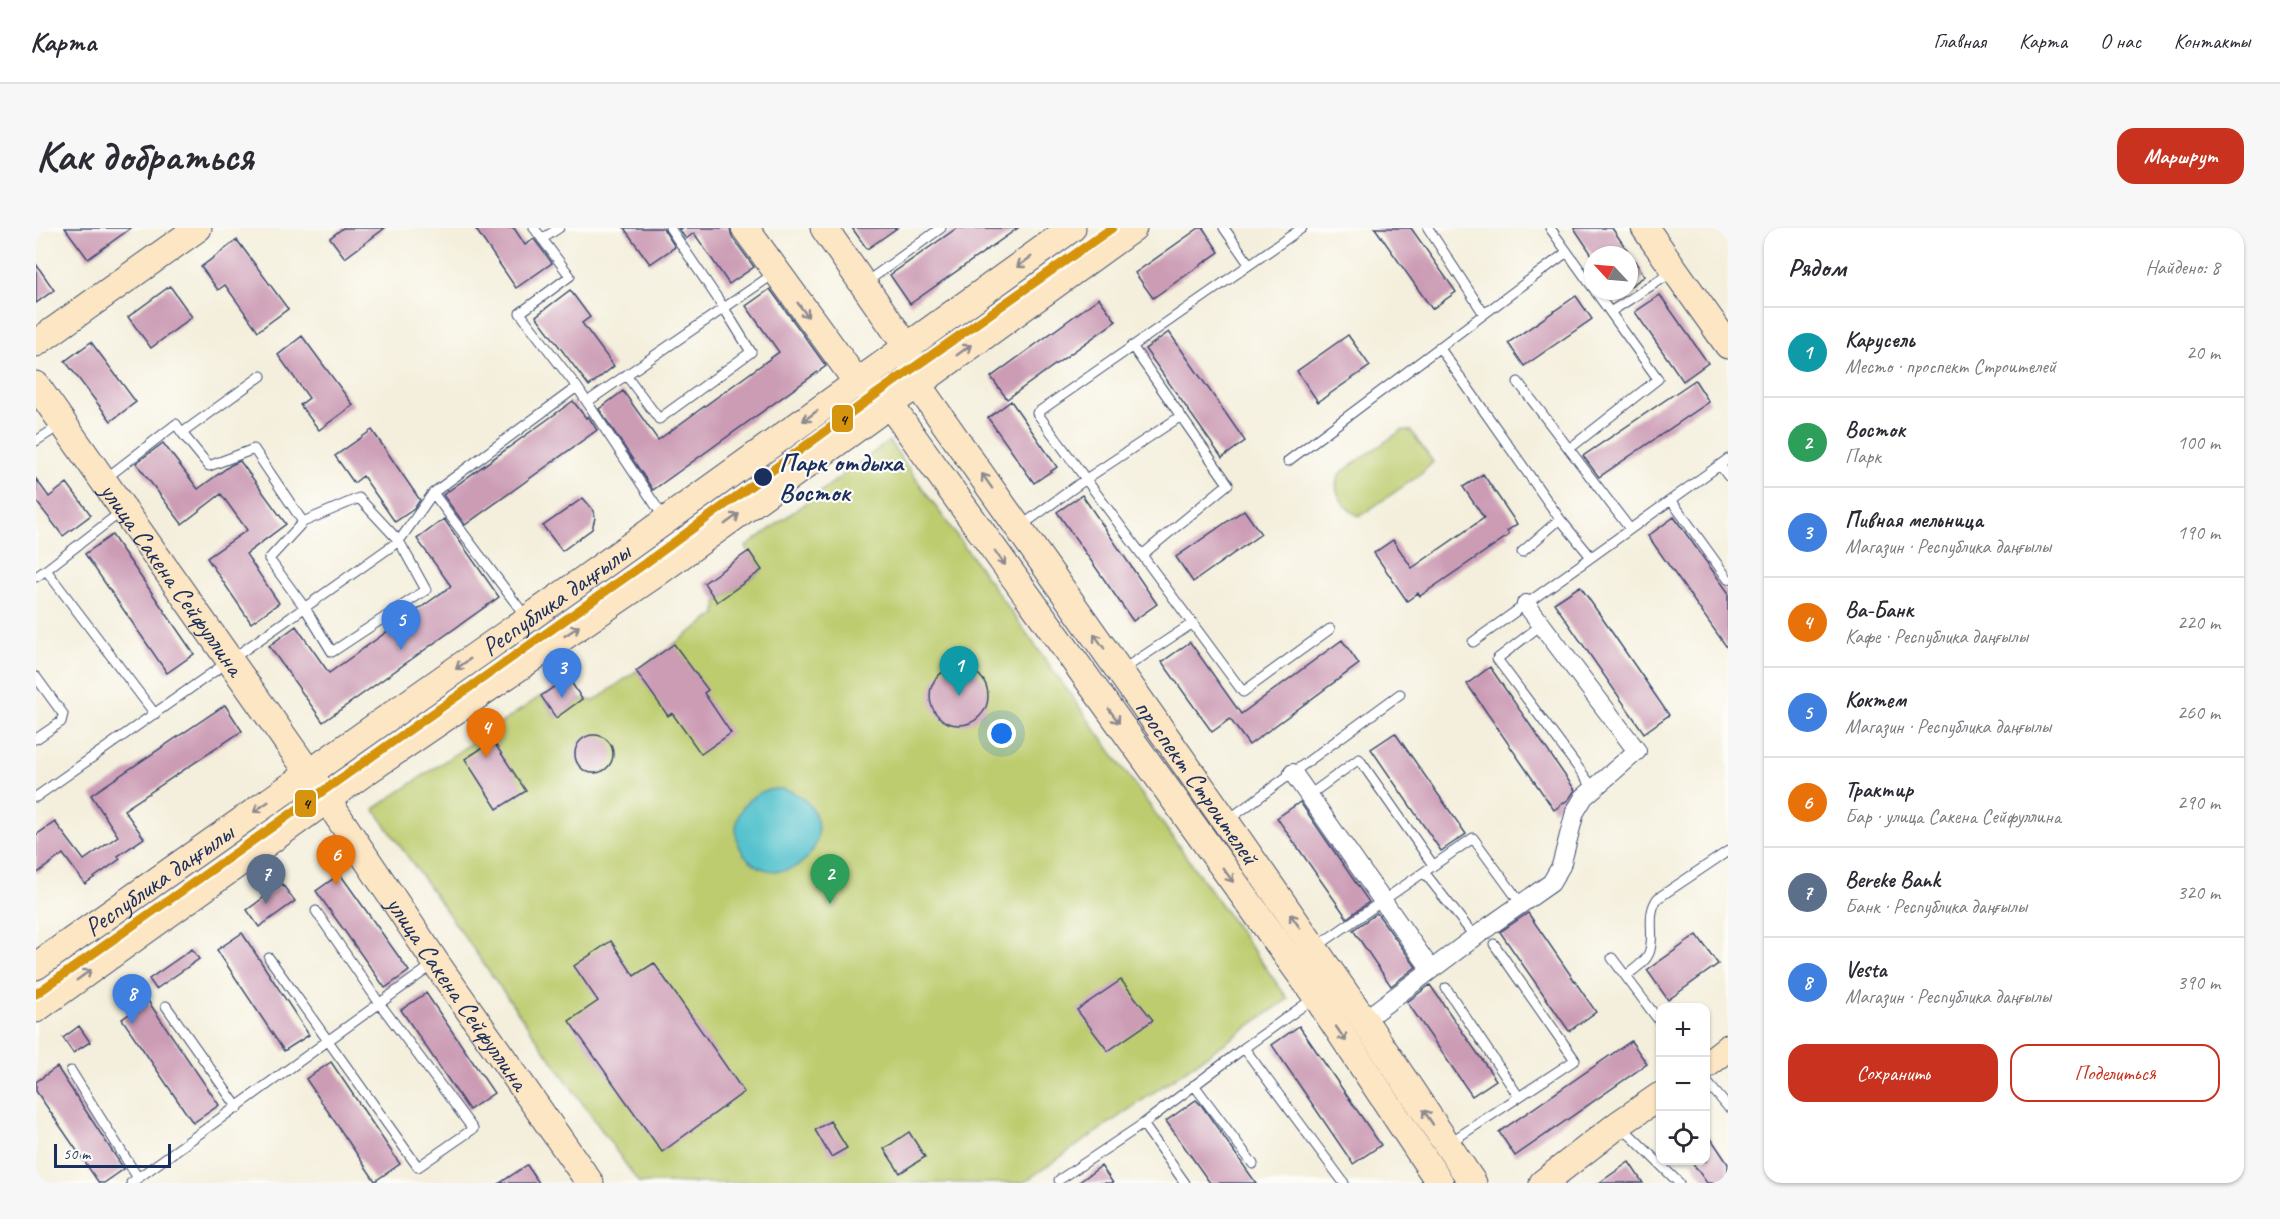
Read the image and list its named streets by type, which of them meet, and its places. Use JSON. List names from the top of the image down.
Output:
{
  "streets": {
    "street": ["улица Сакена Сейфуллина", "Республика даңғылы", "проспект Строителей"]
  },
  "crossings": [
    ["улица Сакена Сейфуллина", "Республика даңғылы"],
    ["Республика даңғылы", "проспект Строителей"]
  ],
  "places": ["Парк отдыха Восток"],
  "lines": ["transit line 4"],
  "scale_bar": "50 m",
  "north": "top left",
  "page": {
    "header": "Карта",
    "nav": [
      "Главная",
      "Карта",
      "О нас",
      "Контакты"
    ],
    "buttons": [
      "Маршрут",
      ["Сохранить", "Поделиться"]
    ],
    "title": "Как добраться",
    "heading": ["Рядом", "Найдено: 8"],
    "list": [
      {
        "mark": "1",
        "name": "Карусель",
        "note": "Место · проспект Строителей",
        "value": "20 m"
      },
      {
        "mark": "2",
        "name": "Восток",
        "note": "Парк",
        "value": "100 m"
      },
      {
        "mark": "3",
        "name": "Пивная мельница",
        "note": "Магазин · Республика даңғылы",
        "value": "190 m"
      },
      {
        "mark": "4",
        "name": "Ва-Банк",
        "note": "Кафе · Республика даңғылы",
        "value": "220 m"
      },
      {
        "mark": "5",
        "name": "Коктем",
        "note": "Магазин · Республика даңғылы",
        "value": "260 m"
      },
      {
        "mark": "6",
        "name": "Трактир",
        "note": "Бар · улица Сакена Сейфуллина",
        "value": "290 m"
      },
      {
        "mark": "7",
        "name": "Bereke Bank",
        "note": "Банк · Республика даңғылы",
        "value": "320 m"
      },
      {
        "mark": "8",
        "name": "Vesta",
        "note": "Магазин · Республика даңғылы",
        "value": "390 m"
      }
    ],
    "pins": [
      "5",
      "1",
      "3",
      "4",
      "6",
      "2",
      "7",
      "8"
    ],
    "map_buttons": ["+", "−"],
    "scale": "50 m"
  }
}
